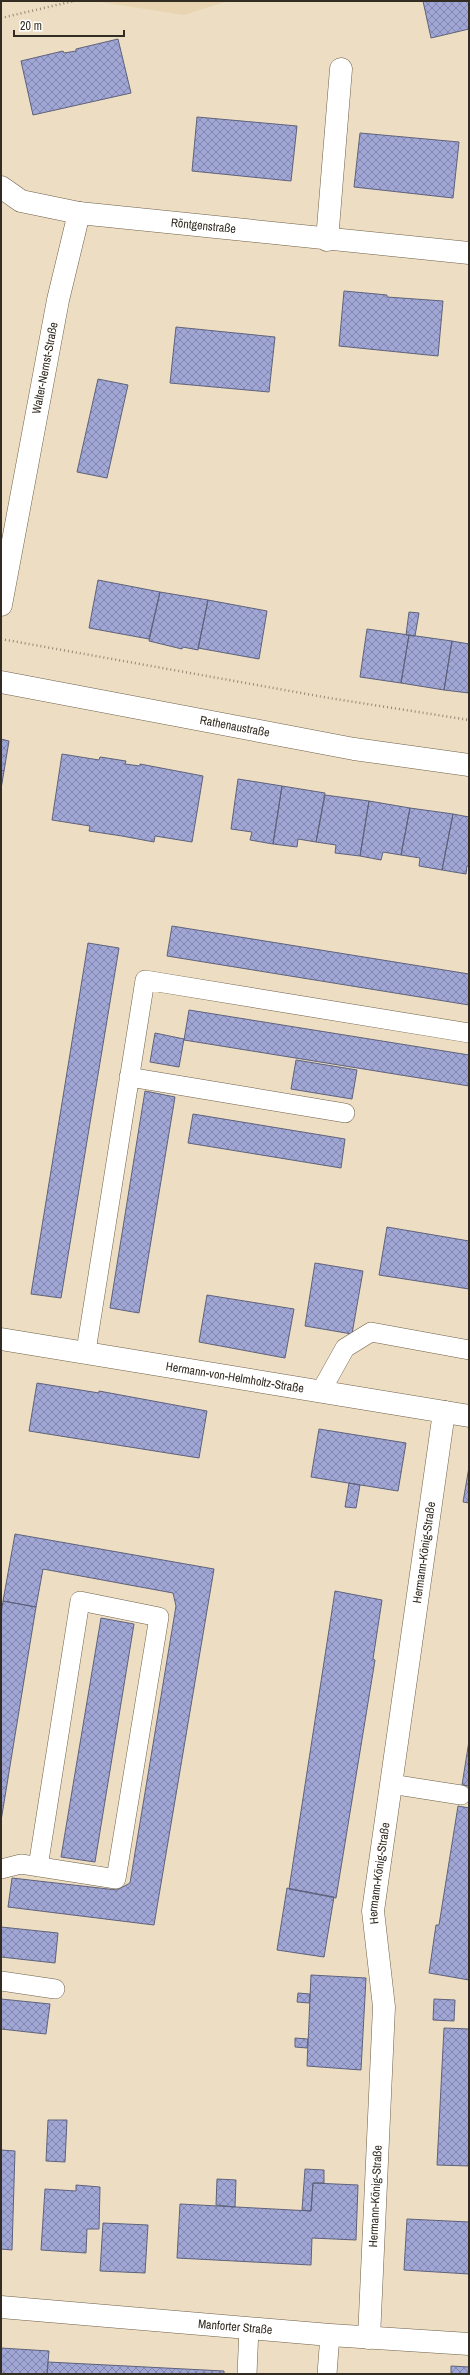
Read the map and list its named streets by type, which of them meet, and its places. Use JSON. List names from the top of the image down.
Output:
{
  "streets": {
    "street": [
      "Röntgenstraße",
      "Walter-Nernst-Straße",
      "Rathenaustraße",
      "Hermann-von-Helmholtz-Straße",
      "Hermann-König-Straße",
      "Manforter Straße"
    ]
  },
  "crossings": [
    ["Röntgenstraße", "Walter-Nernst-Straße"],
    ["Hermann-von-Helmholtz-Straße", "Hermann-König-Straße"],
    ["Hermann-König-Straße", "Manforter Straße"]
  ],
  "scale_bar": "20 m"
}
